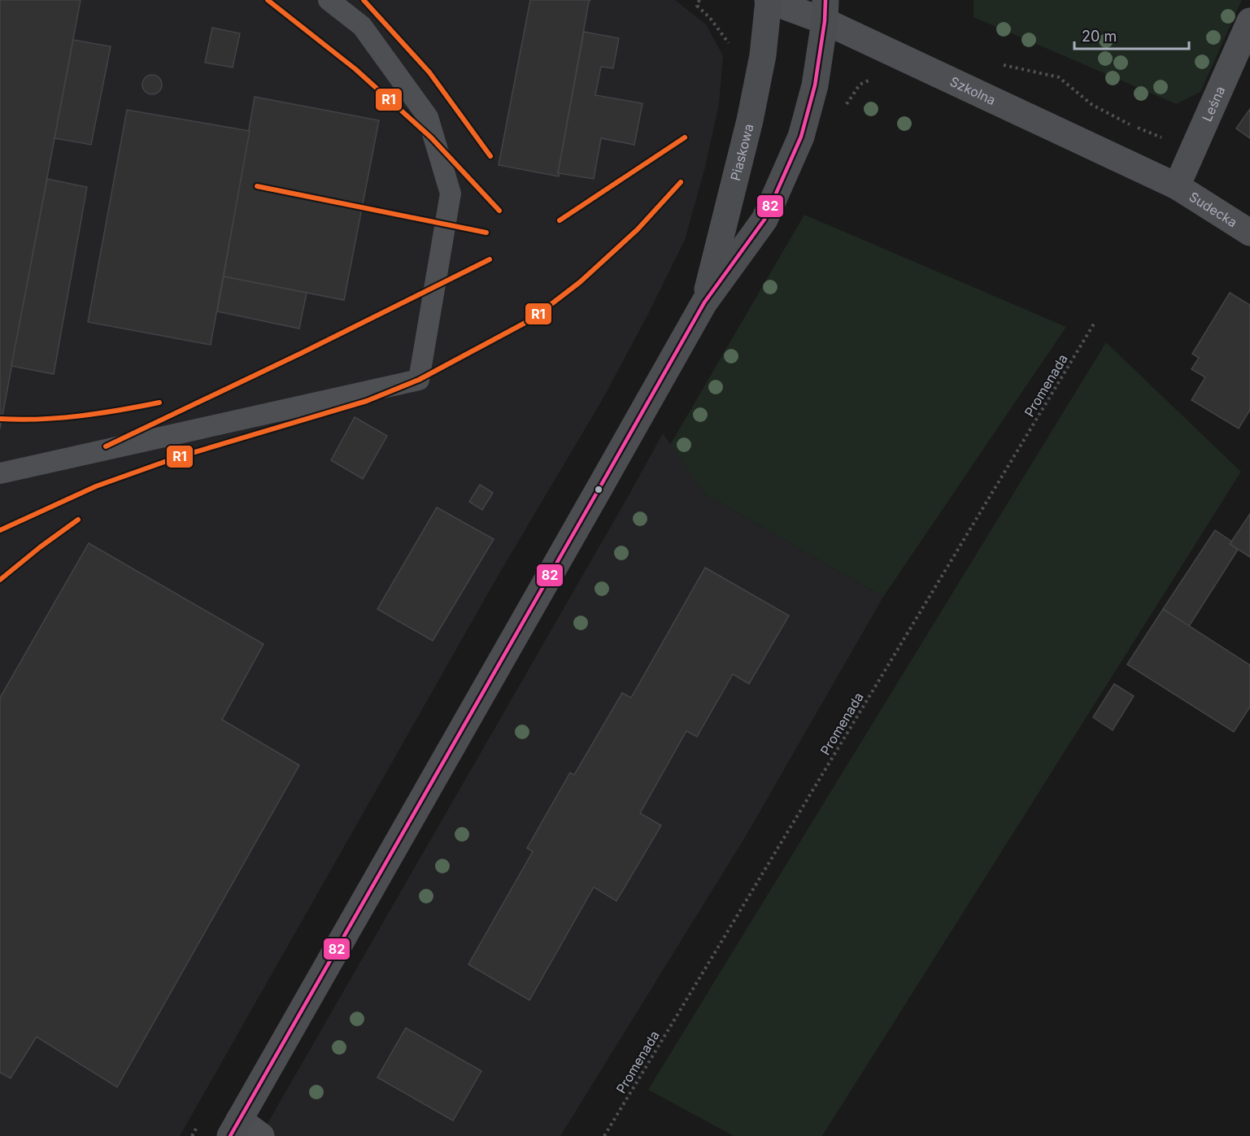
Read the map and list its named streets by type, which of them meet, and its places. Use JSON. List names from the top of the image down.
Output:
{
  "streets": {
    "main road": ["Piaskowa"],
    "street": ["Szkolna", "Leśna", "Sudecka"],
    "path": ["Promenada"]
  },
  "crossings": [
    ["Szkolna", "Leśna"],
    ["Szkolna", "Piaskowa"],
    ["Szkolna", "Sudecka"],
    ["Leśna", "Sudecka"]
  ],
  "lines": ["transit line R1", "transit line 82"],
  "scale_bar": "20 m"
}
